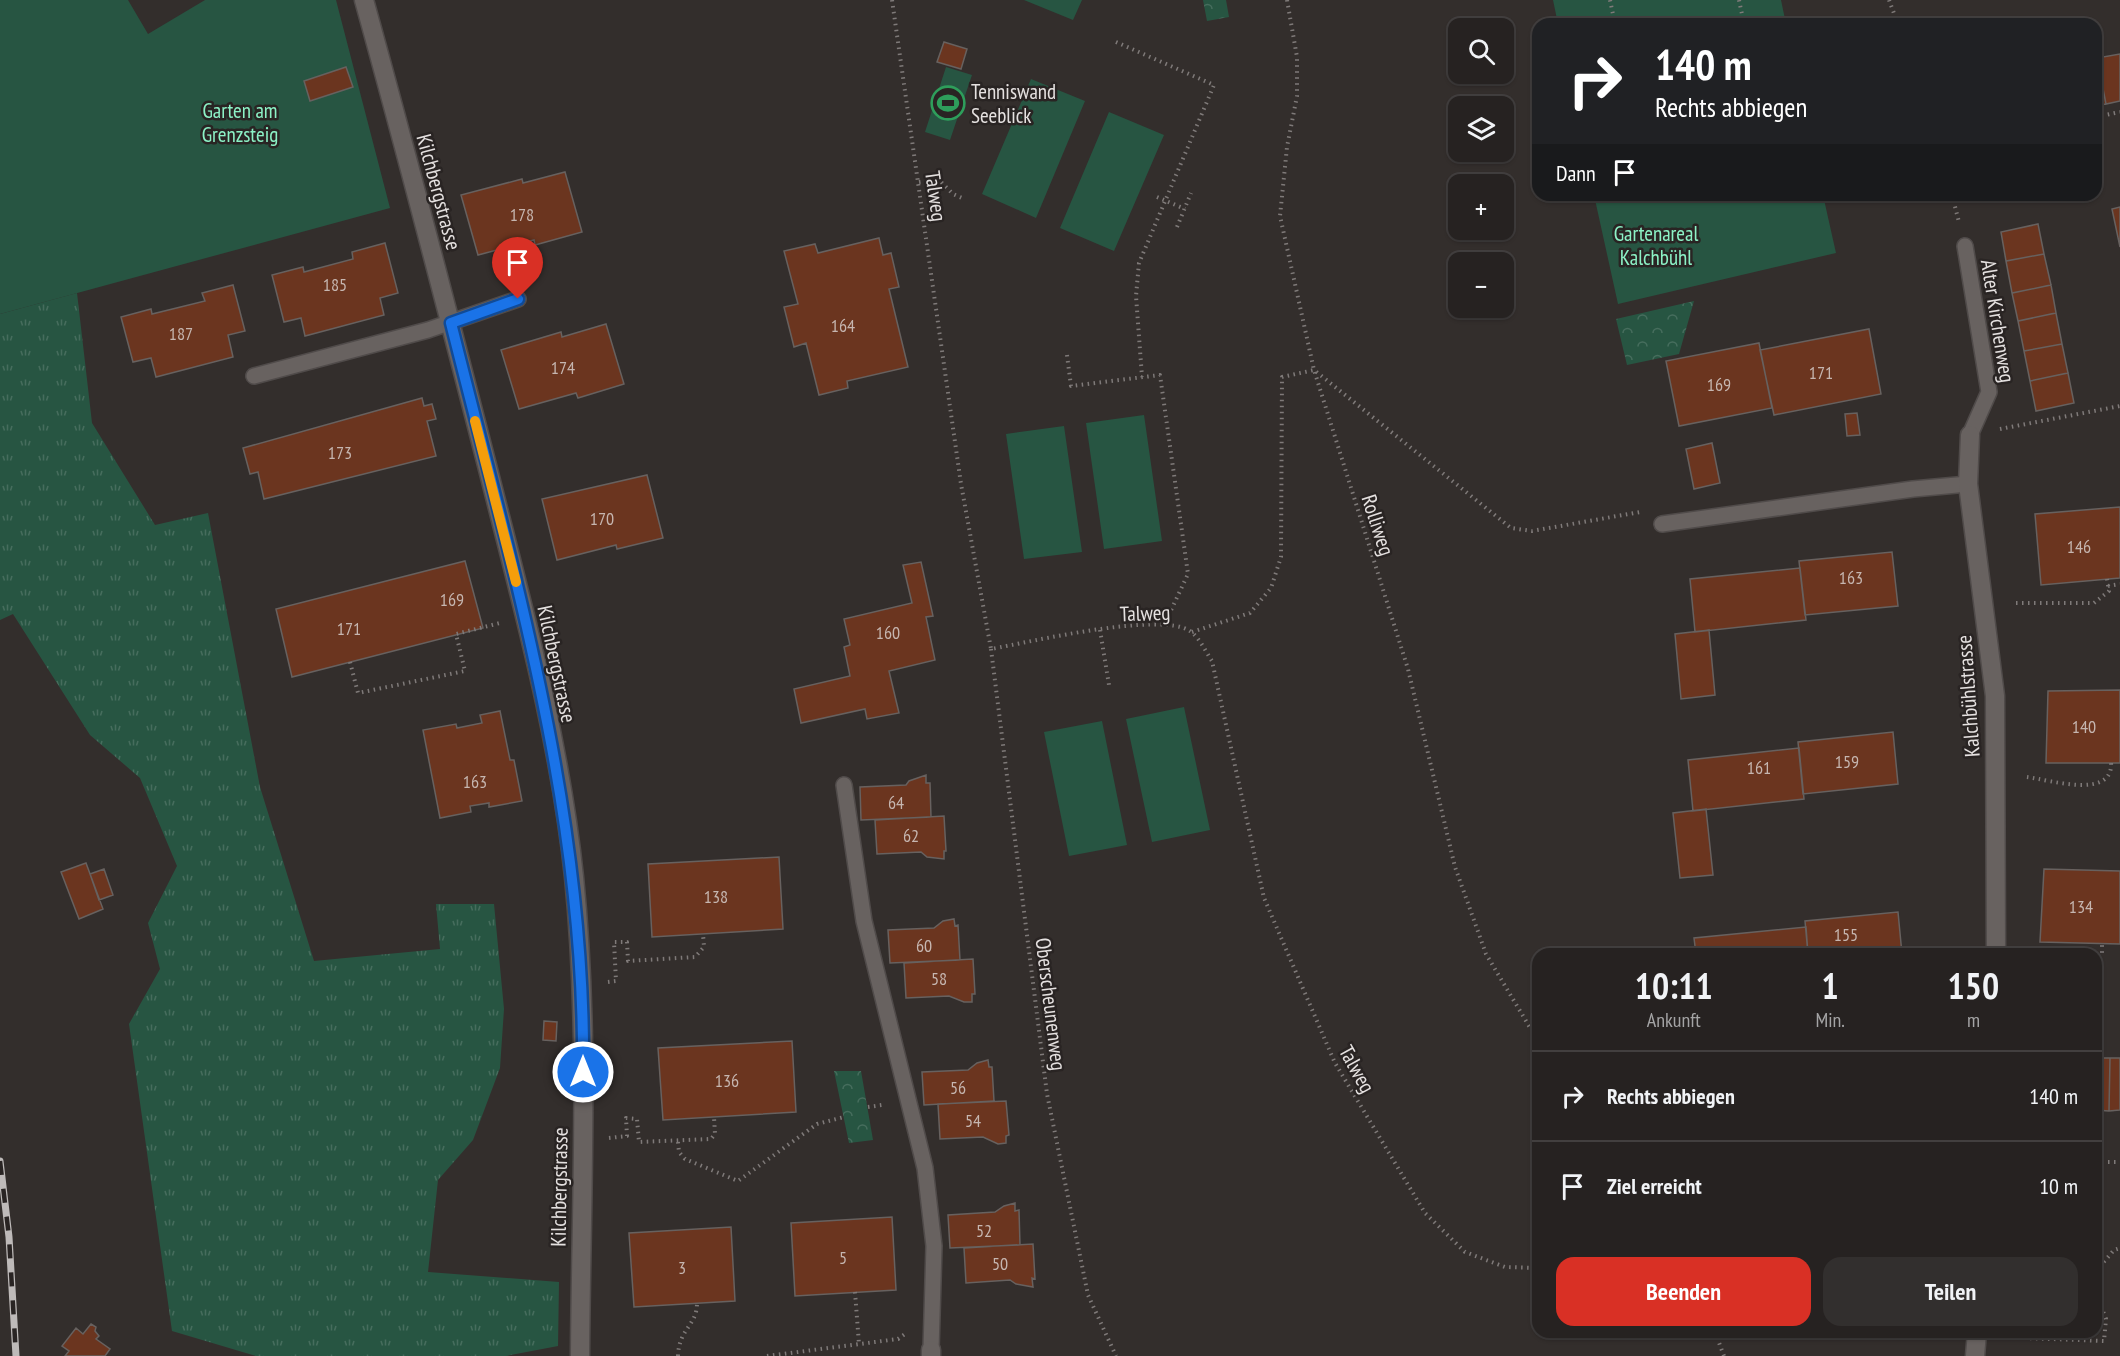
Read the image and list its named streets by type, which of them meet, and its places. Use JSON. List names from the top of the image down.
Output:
{
  "streets": {
    "street": ["Kilchbergstrasse", "Kalchbühlstrasse"],
    "lane": ["Alter Kirchenweg"],
    "path": ["Talweg", "Rolliweg", "Oberscheunenweg"]
  },
  "crossings": [
    ["Talweg", "Oberscheunenweg"],
    ["Alter Kirchenweg", "Kalchbühlstrasse"]
  ],
  "parks": ["Garten am Grenzsteig", "Gartenareal Kalchbühl"],
  "places": {
    "sports": ["Tenniswand Seeblick"]
  },
  "house_numbers": [
    "178",
    "185",
    "164",
    "187",
    "174",
    "171",
    "169",
    "173",
    "170",
    "146",
    "163",
    "169",
    "171",
    "160",
    "140",
    "159",
    "161",
    "163",
    "64",
    "62",
    "138",
    "134",
    "155",
    "60",
    "58",
    "136",
    "56",
    "54",
    "52",
    "5",
    "50",
    "3"
  ],
  "page": {
    "map_buttons": ["+", "−"],
    "turn": ["140 m", "Rechts abbiegen"],
    "then": "Dann",
    "eta": [
      "10:11",
      "Ankunft",
      "1",
      "Min.",
      "150",
      "m"
    ],
    "list": [
      {
        "name": "Rechts abbiegen",
        "value": "140 m"
      },
      {
        "name": "Ziel erreicht",
        "value": "10 m"
      }
    ],
    "buttons": ["Beenden", "Teilen"]
  }
}
